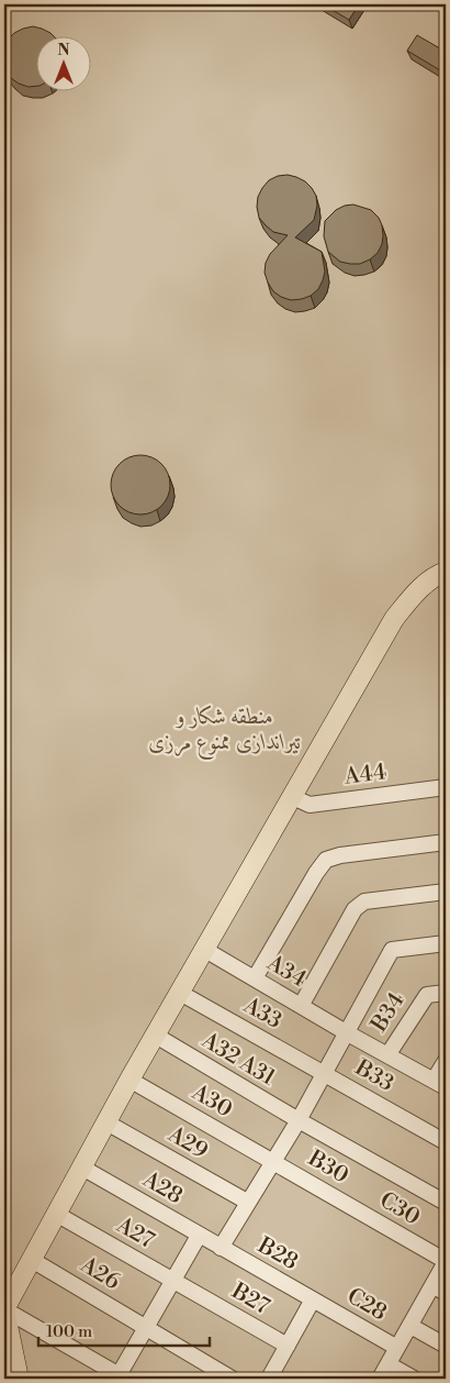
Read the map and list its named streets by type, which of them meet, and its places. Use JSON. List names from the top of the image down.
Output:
{
  "streets": {
    "street": [
      "A44",
      "A34",
      "B34",
      "A33",
      "A32 A31",
      "B33",
      "A30",
      "A29",
      "B30",
      "A28",
      "C30",
      "A27",
      "B28",
      "A26",
      "B27",
      "C28"
    ]
  },
  "crossings": [
    ["A34", "B34"],
    ["A33", "B33"],
    ["A30", "B30"],
    ["B30", "C30"],
    ["A28", "B28"],
    ["A27", "B27"],
    ["B28", "C28"]
  ],
  "parks": ["منطقه شکار و تیراندازی ممنوع مرزی"],
  "scale_bar": "100 m",
  "north": "top"
}
